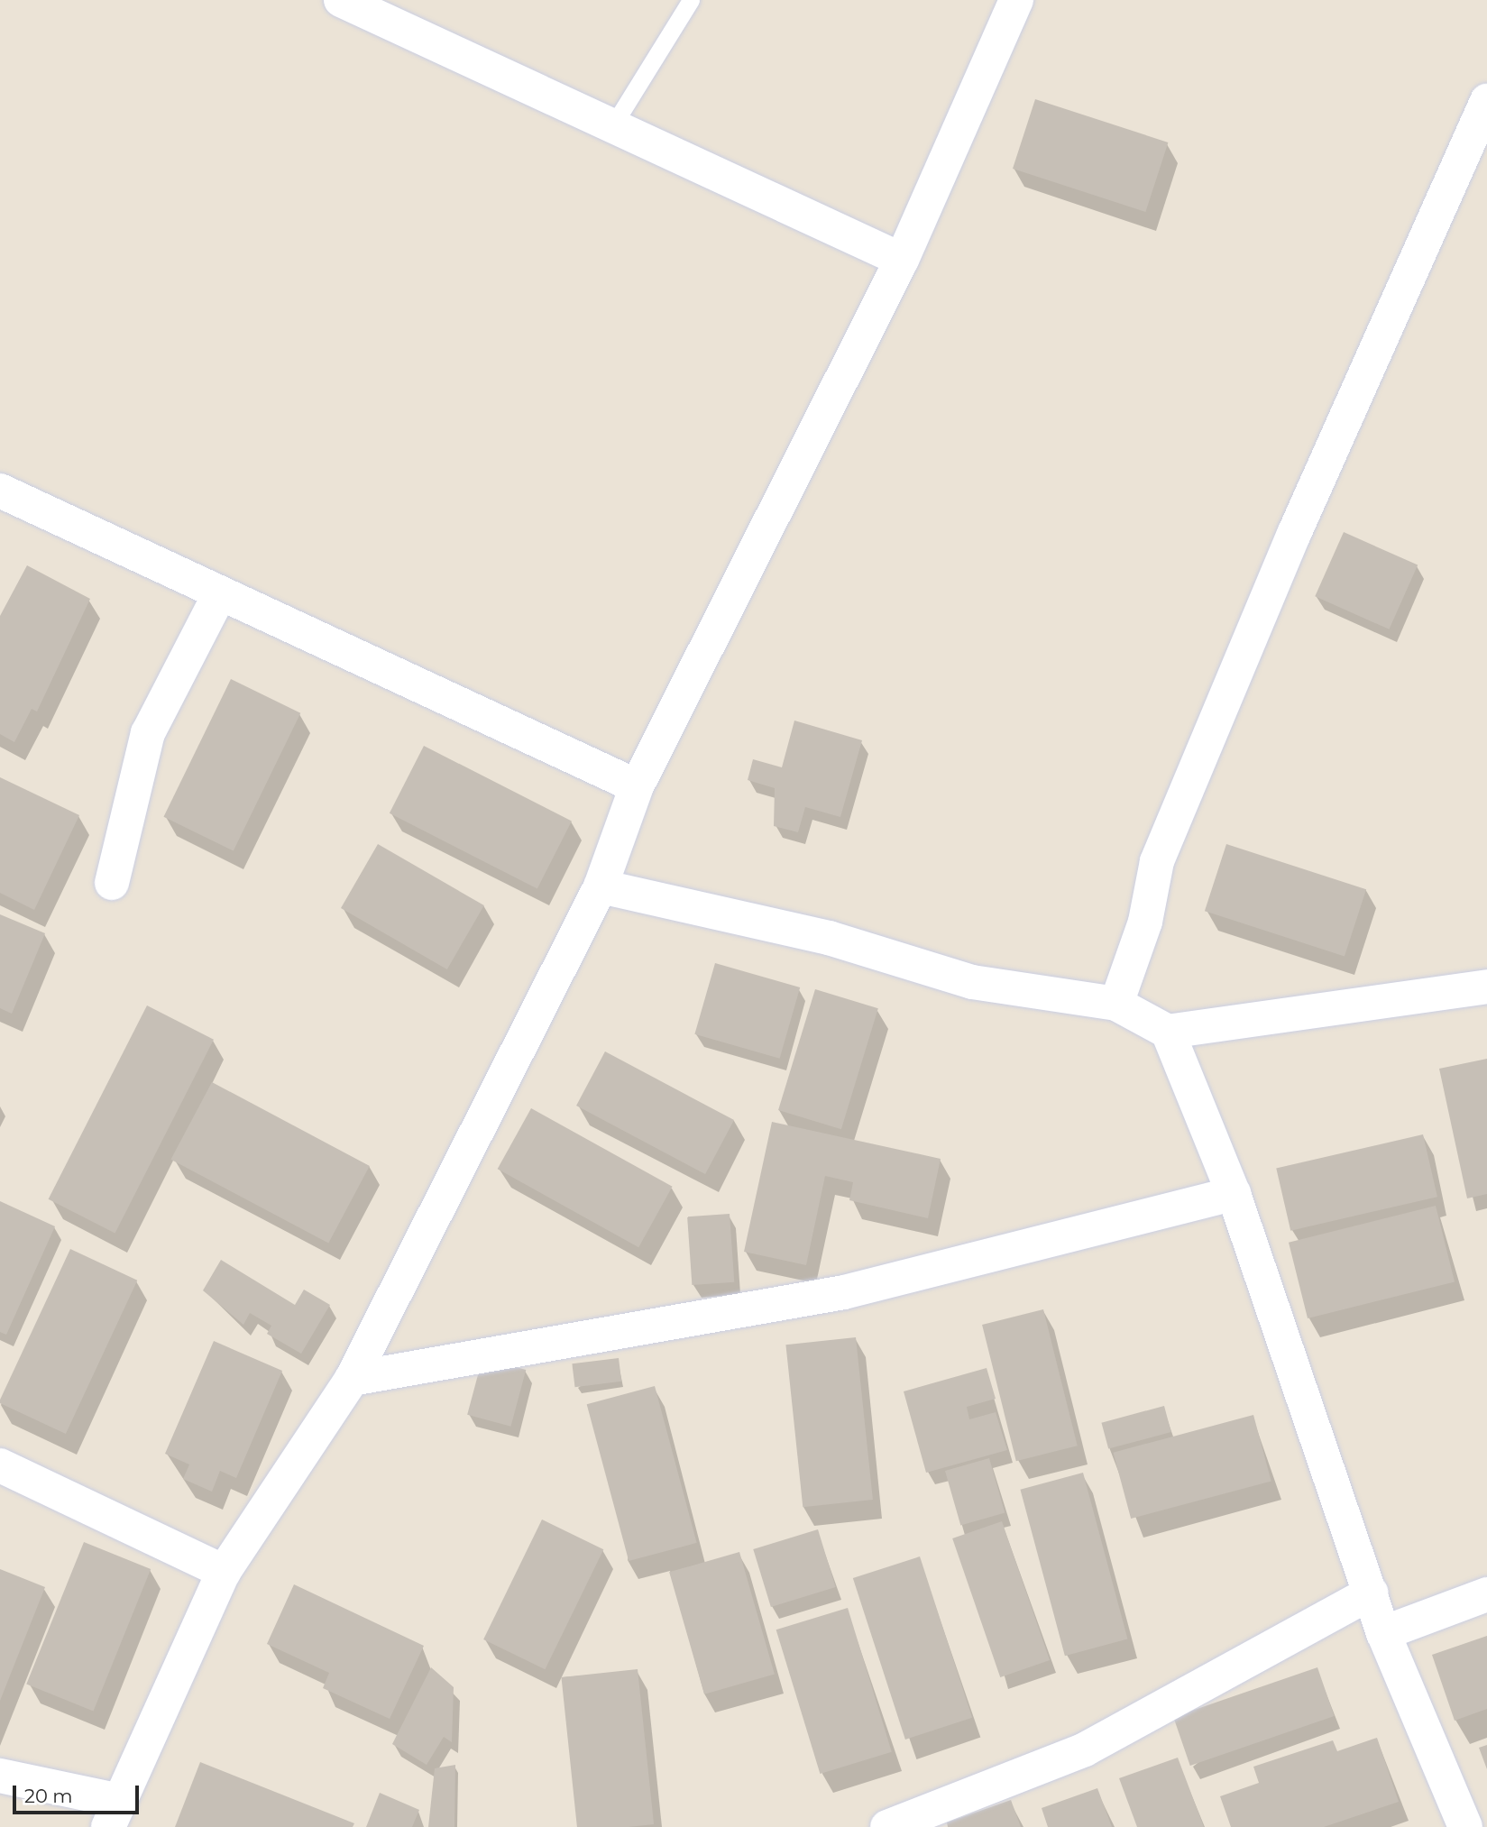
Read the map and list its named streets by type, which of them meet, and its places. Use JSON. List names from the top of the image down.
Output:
{
  "scale_bar": "20 m"
}
